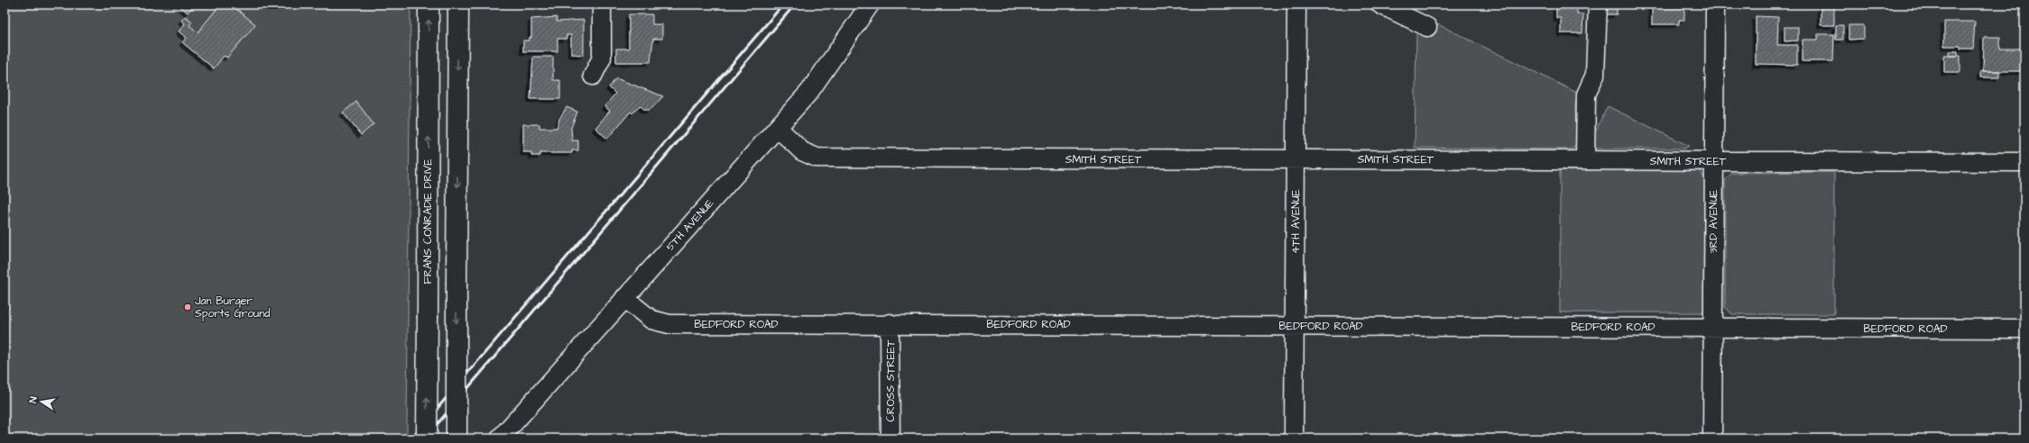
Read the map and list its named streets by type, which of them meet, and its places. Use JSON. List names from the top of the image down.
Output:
{
  "streets": {
    "main road": ["FRANS CONRADIE DRIVE"],
    "street": [
      "SMITH STREET",
      "4TH AVENUE",
      "3RD AVENUE",
      "5TH AVENUE",
      "BEDFORD ROAD",
      "CROSS STREET"
    ]
  },
  "crossings": [
    ["SMITH STREET", "4TH AVENUE"],
    ["SMITH STREET", "3RD AVENUE"],
    ["SMITH STREET", "5TH AVENUE"],
    ["4TH AVENUE", "BEDFORD ROAD"],
    ["3RD AVENUE", "BEDFORD ROAD"],
    ["5TH AVENUE", "BEDFORD ROAD"],
    ["BEDFORD ROAD", "CROSS STREET"]
  ],
  "places": ["Jan Burger Sports Ground"],
  "north": "left"
}
